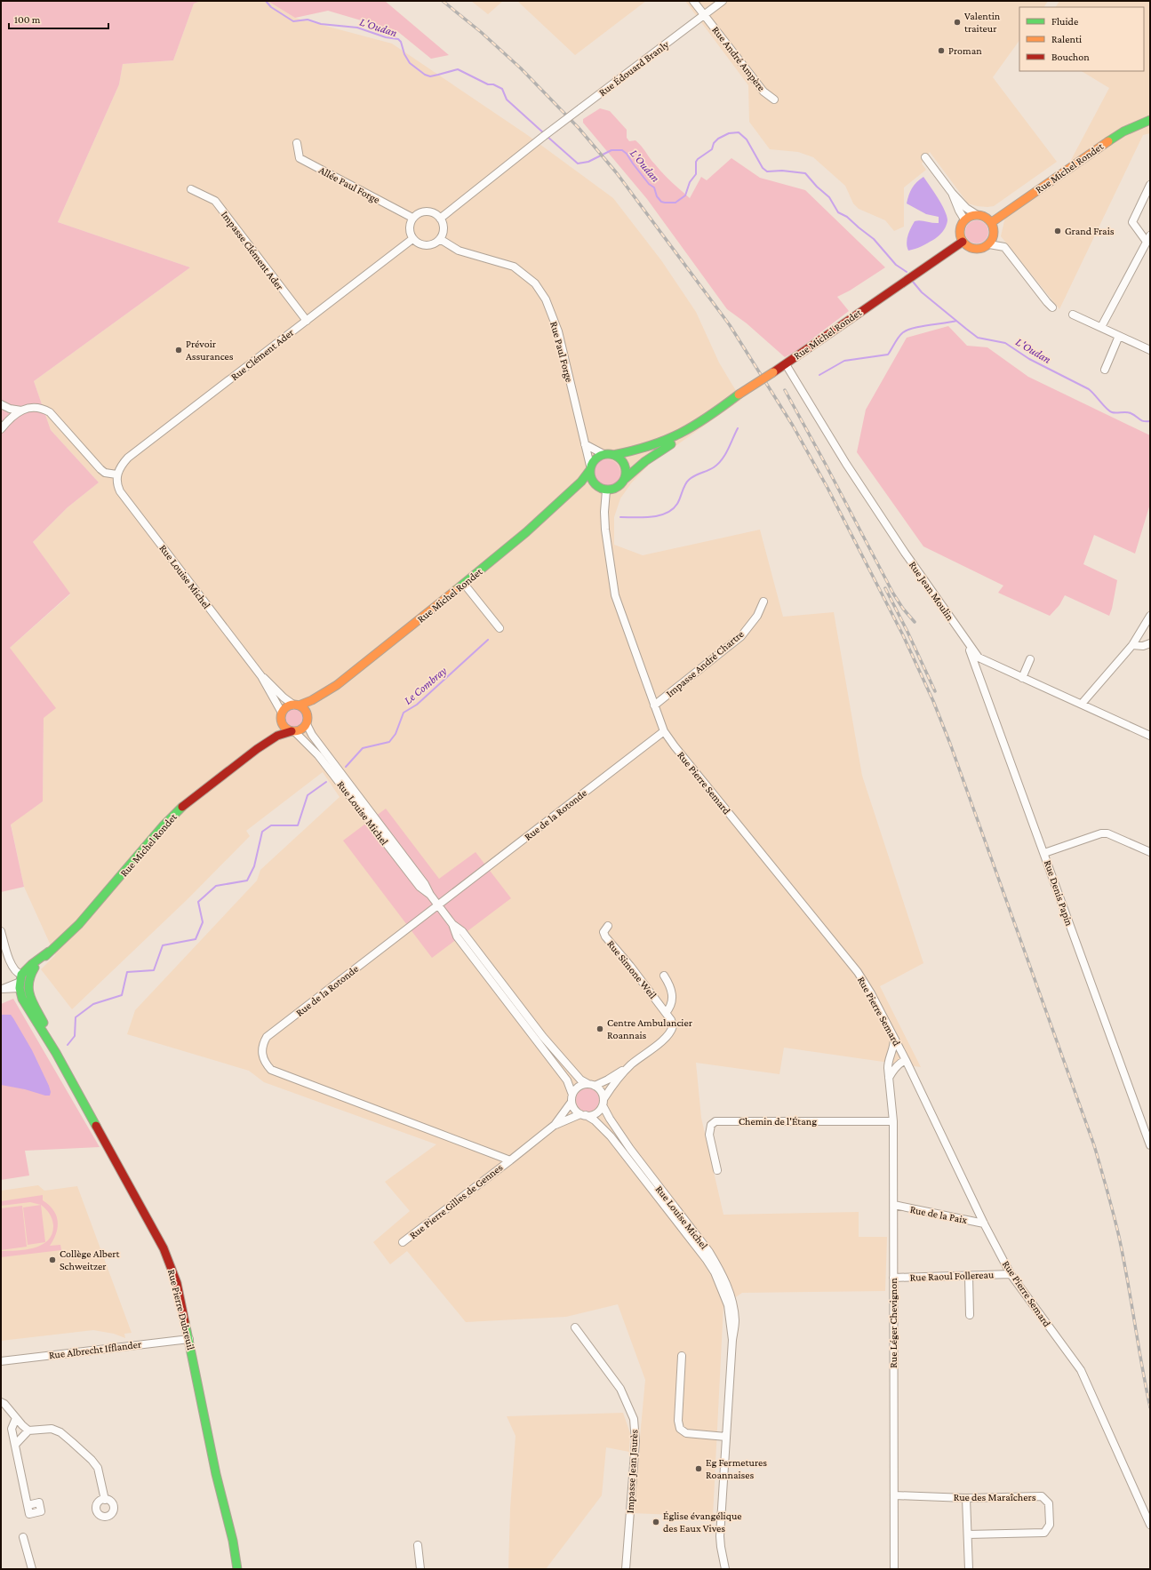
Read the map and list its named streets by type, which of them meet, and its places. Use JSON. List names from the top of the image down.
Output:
{
  "streets": {
    "street": [
      "Rue André Ampère",
      "Rue Édouard Branly",
      "Rue Michel Rondet",
      "Allée Paul Forge",
      "Impasse Clément Ader",
      "Rue Paul Forge",
      "Rue Clément Ader",
      "Rue Louise Michel",
      "Rue Jean Moulin",
      "Impasse André Chartre",
      "Rue Pierre Semard",
      "Rue de la Rotonde",
      "Rue Denis Papin",
      "Rue Simone Weil",
      "Chemin de l'Étang",
      "Rue Pierre Gilles de Gennes",
      "Rue de la Paix",
      "Rue Raoul Follereau",
      "Rue Pierre Dubreuil",
      "Rue Léger Chevignon",
      "Rue Albrecht Ifflander",
      "Impasse Jean Jaurès",
      "Rue des Maraîchers"
    ]
  },
  "crossings": [
    ["Rue André Ampère", "Rue Édouard Branly"],
    ["Rue Édouard Branly", "Allée Paul Forge"],
    ["Rue Édouard Branly", "Rue Paul Forge"],
    ["Rue Édouard Branly", "Rue Clément Ader"],
    ["Rue Michel Rondet", "Rue Paul Forge"],
    ["Rue Michel Rondet", "Rue Louise Michel"],
    ["Rue Michel Rondet", "Rue Jean Moulin"],
    ["Rue Michel Rondet", "Rue Pierre Semard"],
    ["Rue Michel Rondet", "Rue Pierre Dubreuil"],
    ["Allée Paul Forge", "Rue Paul Forge"],
    ["Allée Paul Forge", "Rue Clément Ader"],
    ["Impasse Clément Ader", "Rue Clément Ader"],
    ["Rue Paul Forge", "Rue Clément Ader"],
    ["Rue Paul Forge", "Rue Pierre Semard"],
    ["Rue Clément Ader", "Rue Louise Michel"],
    ["Rue Louise Michel", "Rue de la Rotonde"],
    ["Rue Louise Michel", "Rue Simone Weil"],
    ["Rue Jean Moulin", "Rue Denis Papin"],
    ["Impasse André Chartre", "Rue Pierre Semard"],
    ["Rue Pierre Semard", "Rue de la Rotonde"],
    ["Rue Pierre Semard", "Rue de la Paix"],
    ["Rue Pierre Semard", "Rue Raoul Follereau"],
    ["Rue Pierre Semard", "Rue Léger Chevignon"],
    ["Rue de la Rotonde", "Rue Pierre Gilles de Gennes"],
    ["Chemin de l'Étang", "Rue Léger Chevignon"],
    ["Rue de la Paix", "Rue Léger Chevignon"],
    ["Rue Raoul Follereau", "Rue Léger Chevignon"],
    ["Rue Pierre Dubreuil", "Rue Albrecht Ifflander"],
    ["Rue Léger Chevignon", "Rue des Maraîchers"]
  ],
  "water": ["L'Oudan", "Le Combray"],
  "places": [
    "Valentin traiteur",
    "Proman",
    "Grand Frais",
    "Prévoir Assurances",
    "Centre Ambulancier Roannais",
    "Collège Albert Schweitzer",
    "Eg Fermetures Roannaises",
    "Église évangélique des Eaux Vives"
  ],
  "legend": ["Fluide", "Ralenti", "Bouchon"],
  "scale_bar": "100 m"
}
